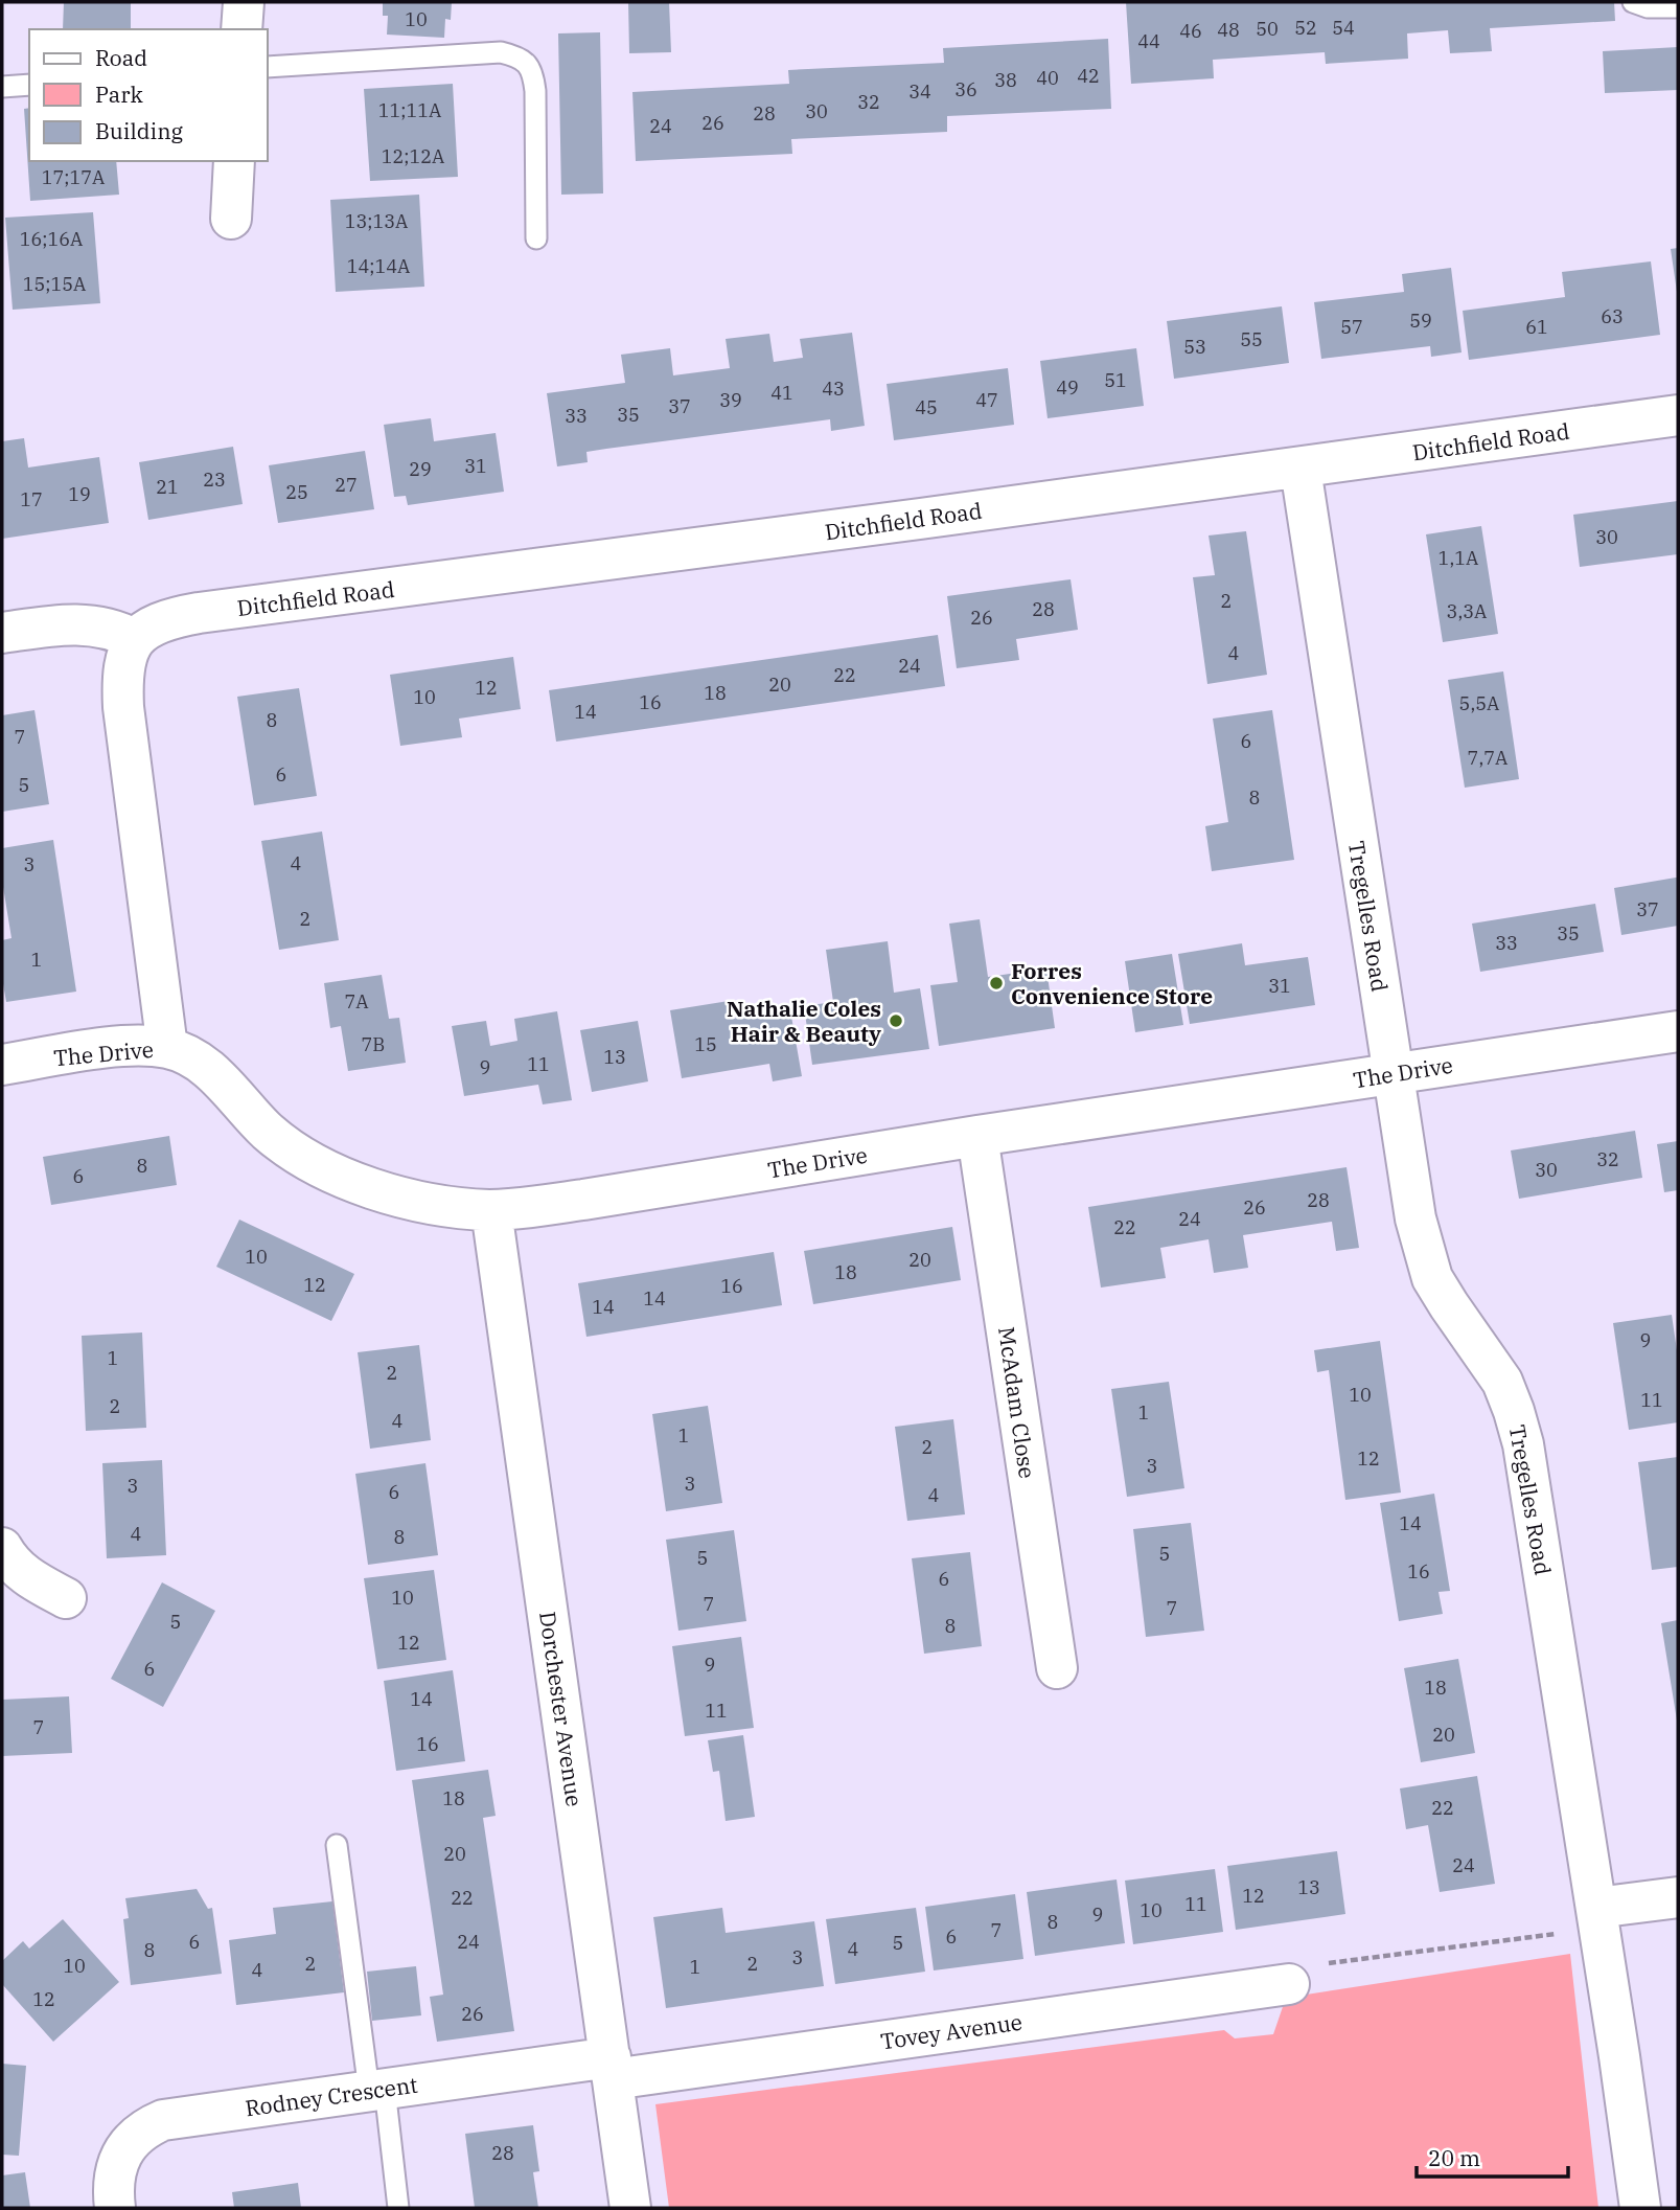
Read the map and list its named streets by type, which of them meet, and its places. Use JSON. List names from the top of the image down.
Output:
{
  "streets": {
    "street": [
      "Ditchfield Road",
      "Tregelles Road",
      "The Drive",
      "McAdam Close",
      "Dorchester Avenue",
      "Tovey Avenue",
      "Rodney Crescent"
    ]
  },
  "crossings": [
    ["Ditchfield Road", "Tregelles Road"],
    ["Tregelles Road", "The Drive"],
    ["The Drive", "McAdam Close"],
    ["The Drive", "Dorchester Avenue"],
    ["Dorchester Avenue", "Tovey Avenue"],
    ["Dorchester Avenue", "Rodney Crescent"],
    ["Tovey Avenue", "Rodney Crescent"]
  ],
  "places": ["Forres Convenience Store", "Nathalie Coles Hair & Beauty"],
  "house_numbers": [
    "10",
    "52",
    "54",
    "50",
    "48",
    "46",
    "44",
    "42",
    "40",
    "38",
    "36",
    "34",
    "32",
    "11;11A",
    "30",
    "28",
    "26",
    "24",
    "12;12A",
    "17;17A",
    "13;13A",
    "16;16A",
    "14;14A",
    "15;15A",
    "63",
    "59",
    "57",
    "61",
    "55",
    "53",
    "51",
    "49",
    "43",
    "41",
    "39",
    "47",
    "37",
    "45",
    "35",
    "33",
    "31",
    "29",
    "23",
    "27",
    "21",
    "25",
    "19",
    "17",
    "30",
    "1,1A",
    "2",
    "28",
    "3,3A",
    "26",
    "4",
    "24",
    "22",
    "20",
    "12",
    "18",
    "10",
    "16",
    "5,5A",
    "14",
    "8",
    "7",
    "6",
    "7,7A",
    "6",
    "5",
    "8",
    "4",
    "3",
    "37",
    "2",
    "35",
    "33",
    "1",
    "31",
    "7A",
    "7B",
    "15",
    "13",
    "11",
    "9",
    "32",
    "8",
    "30",
    "6",
    "28",
    "26",
    "24",
    "22",
    "10",
    "20",
    "18",
    "12",
    "16",
    "14",
    "14",
    "9",
    "1",
    "2",
    "10",
    "11",
    "2",
    "1",
    "4",
    "1",
    "2",
    "12",
    "3",
    "3",
    "3",
    "6",
    "4",
    "14",
    "4",
    "8",
    "5",
    "5",
    "16",
    "6",
    "10",
    "7",
    "7",
    "5",
    "8",
    "12",
    "9",
    "6",
    "18",
    "14",
    "11",
    "7",
    "20",
    "16",
    "18",
    "22",
    "20",
    "24",
    "13",
    "12",
    "22",
    "11",
    "10",
    "9",
    "8",
    "7",
    "6",
    "6",
    "24",
    "5",
    "4",
    "8",
    "3",
    "2",
    "2",
    "10",
    "1",
    "4",
    "12",
    "26",
    "28"
  ],
  "legend": ["Road", "Park", "Building"],
  "scale_bar": "20 m"
}
